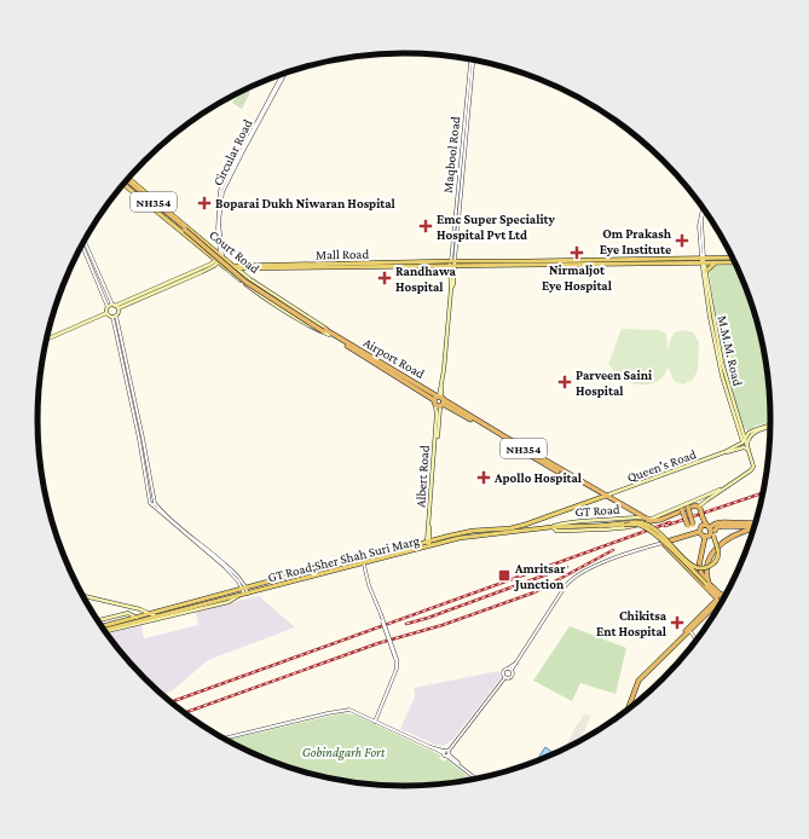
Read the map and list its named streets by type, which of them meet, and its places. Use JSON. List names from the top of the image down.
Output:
{
  "streets": {
    "highway": ["NH354", "Airport Road"],
    "main road": [
      "Maqbool Road",
      "Court Road",
      "Mall Road",
      "M.M.M. Road",
      "Queen's Road",
      "Albert Road",
      "GT Road",
      "GT Road;Sher Shah Suri Marg"
    ],
    "street": ["Circular Road"]
  },
  "crossings": [
    ["Circular Road", "Court Road"],
    ["Maqbool Road", "NH354"],
    ["Maqbool Road", "Mall Road"],
    ["Maqbool Road", "Airport Road"],
    ["Maqbool Road", "Albert Road"],
    ["NH354", "Court Road"],
    ["NH354", "Airport Road"],
    ["NH354", "Queen's Road"],
    ["NH354", "Albert Road"],
    ["NH354", "GT Road"],
    ["Court Road", "Mall Road"],
    ["Court Road", "Airport Road"],
    ["M.M.M. Road", "Queen's Road"],
    ["M.M.M. Road", "GT Road"],
    ["Airport Road", "Albert Road"],
    ["Albert Road", "GT Road;Sher Shah Suri Marg"],
    ["GT Road", "GT Road;Sher Shah Suri Marg"]
  ],
  "parks": ["Gobindgarh Fort"],
  "places": {
    "health": [
      "Boparai Dukh Niwaran Hospital",
      "Emc Super Speciality Hospital Pvt Ltd",
      "Om Prakash Eye Institute",
      "Nirmaljot Eye Hospital",
      "Randhawa Hospital",
      "Parveen Saini Hospital",
      "Apollo Hospital",
      "Chikitsa Ent Hospital"
    ],
    "transit": ["Amritsar Junction"]
  }
}
